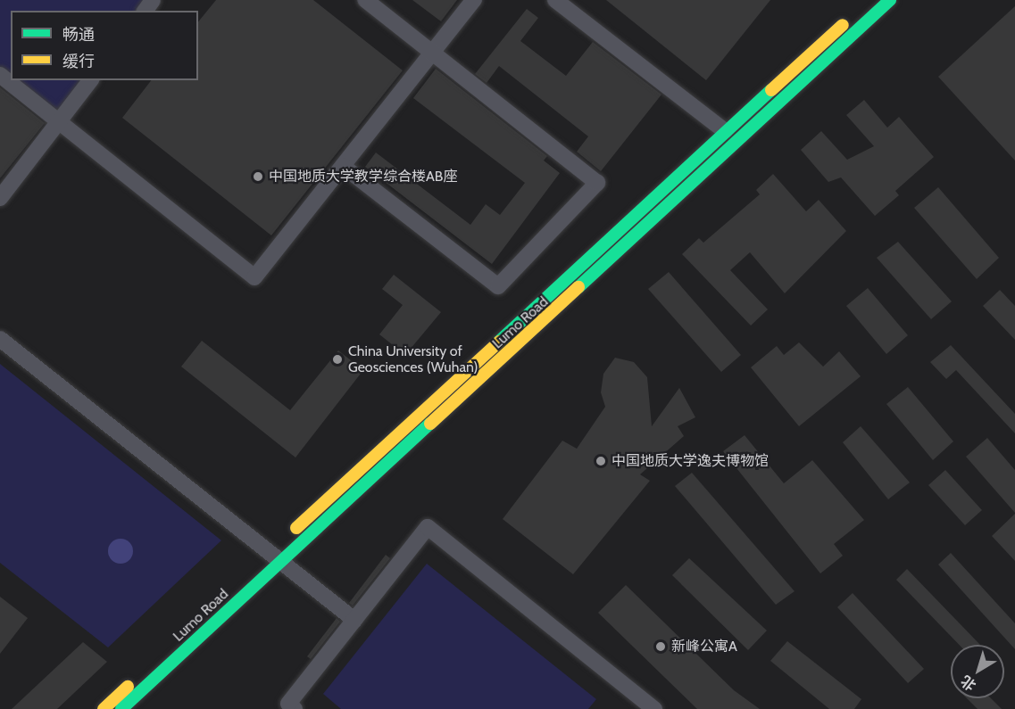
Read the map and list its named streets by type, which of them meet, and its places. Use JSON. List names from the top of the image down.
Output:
{
  "streets": {
    "main road": ["Lumo Road"]
  },
  "places": [
    "中国地质大学教学综合楼AB座",
    "China University of Geosciences (Wuhan)",
    "中国地质大学逸夫博物馆",
    "新峰公寓A"
  ],
  "legend": ["畅通", "缓行"],
  "north": "bottom left"
}
